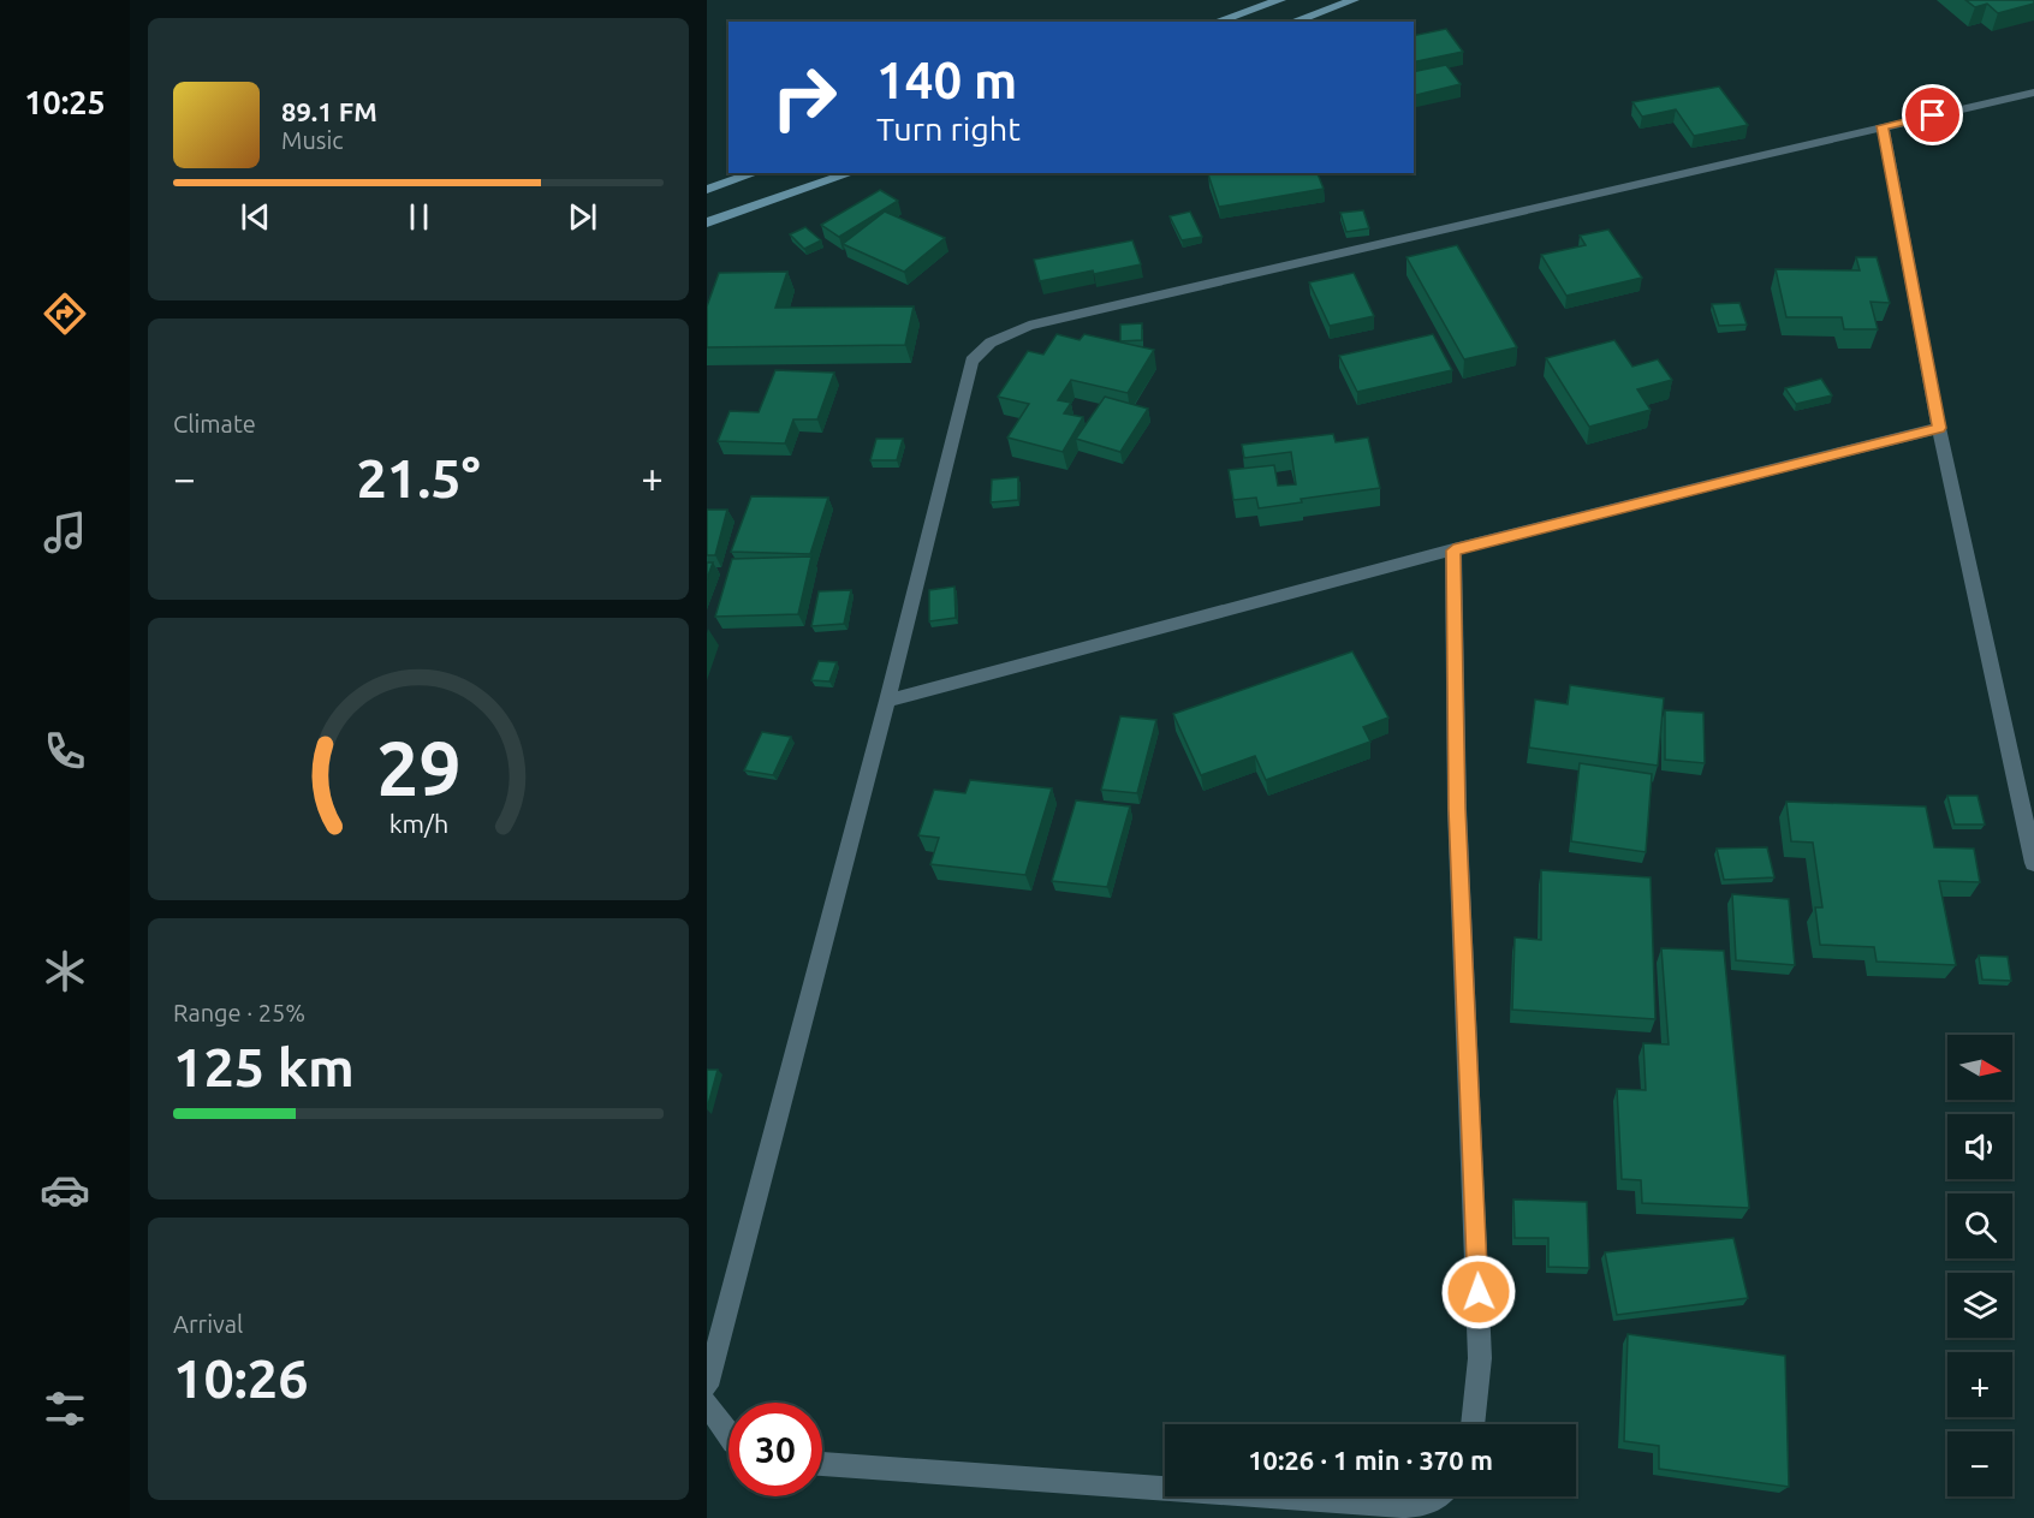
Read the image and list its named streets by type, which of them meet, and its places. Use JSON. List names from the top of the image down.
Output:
{
  "north": "right",
  "page": {
    "tabs": "10:25",
    "turn": ["140 m", "Turn right"],
    "song": ["89.1 FM", "Music"],
    "tile": [
      "Climate",
      ["Range · 25%", "125 km"],
      ["Arrival", "10:26"]
    ],
    "heat": ["−", "21.5°", "+"],
    "map_buttons": ["+", "−"],
    "limit": "30",
    "trip": "10:26 · 1 min · 370 m",
    "gauge": ["29", "km/h"]
  }
}
